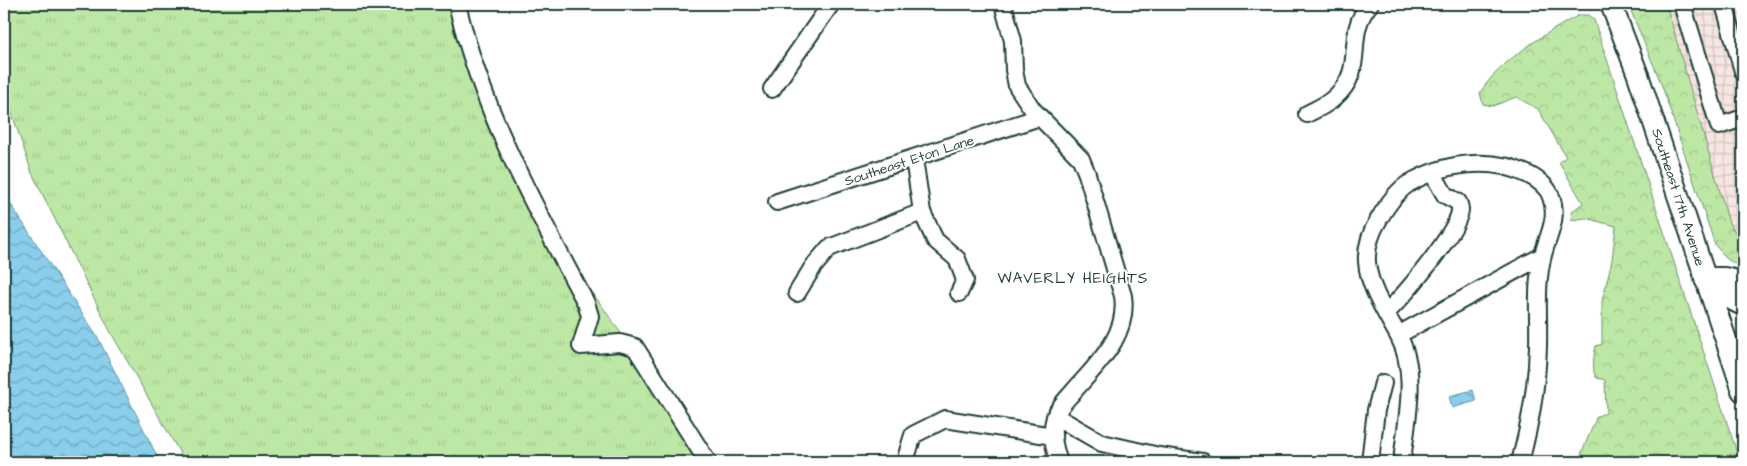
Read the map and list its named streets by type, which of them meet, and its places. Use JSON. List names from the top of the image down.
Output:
{
  "streets": {
    "main road": ["Southeast 17th Avenue"],
    "street": ["Southeast Eton Lane"]
  },
  "districts": ["WAVERLY HEIGHTS"]
}
